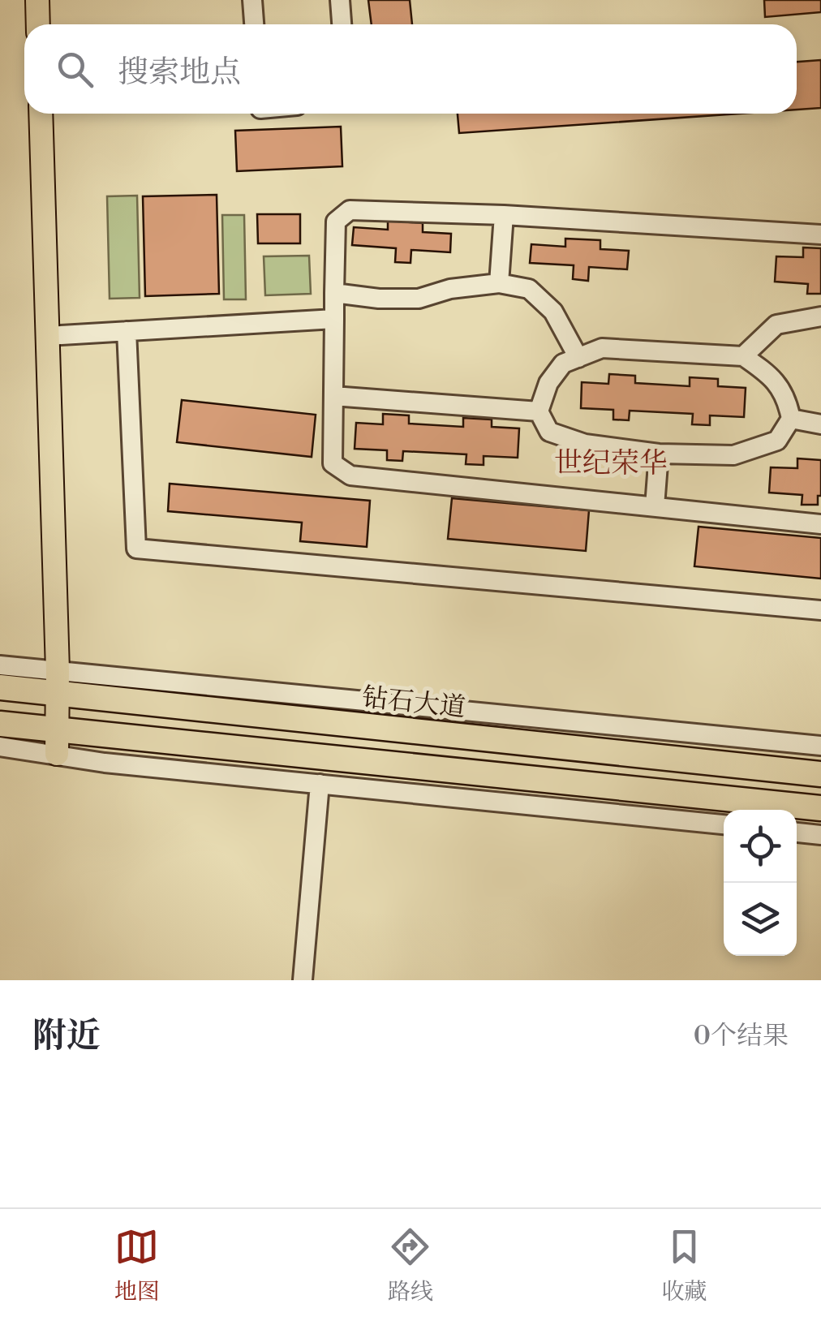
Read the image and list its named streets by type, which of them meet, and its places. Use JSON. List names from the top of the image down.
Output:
{
  "streets": {
    "highway": ["钻石大道"]
  },
  "districts": ["世纪荣华"],
  "page": {
    "search": "搜索地点",
    "heading": ["附近", "0个结果"],
    "nav": ["地图", "路线", "收藏"]
  }
}
